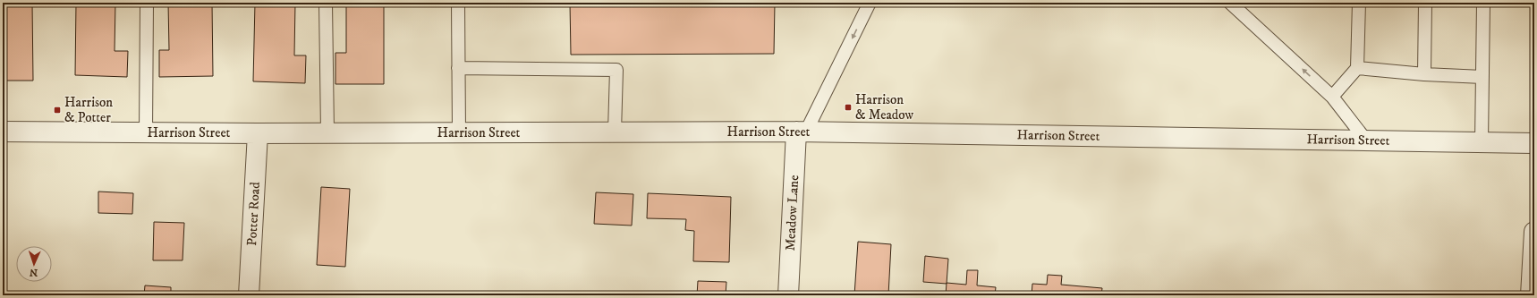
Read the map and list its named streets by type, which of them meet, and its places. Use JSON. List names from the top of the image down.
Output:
{
  "streets": {
    "street": ["Harrison Street", "Meadow Lane", "Potter Road"]
  },
  "crossings": [
    ["Harrison Street", "Meadow Lane"],
    ["Harrison Street", "Potter Road"]
  ],
  "places": {
    "transit": ["Harrison & Meadow", "Harrison & Potter"]
  },
  "north": "bottom"
}
